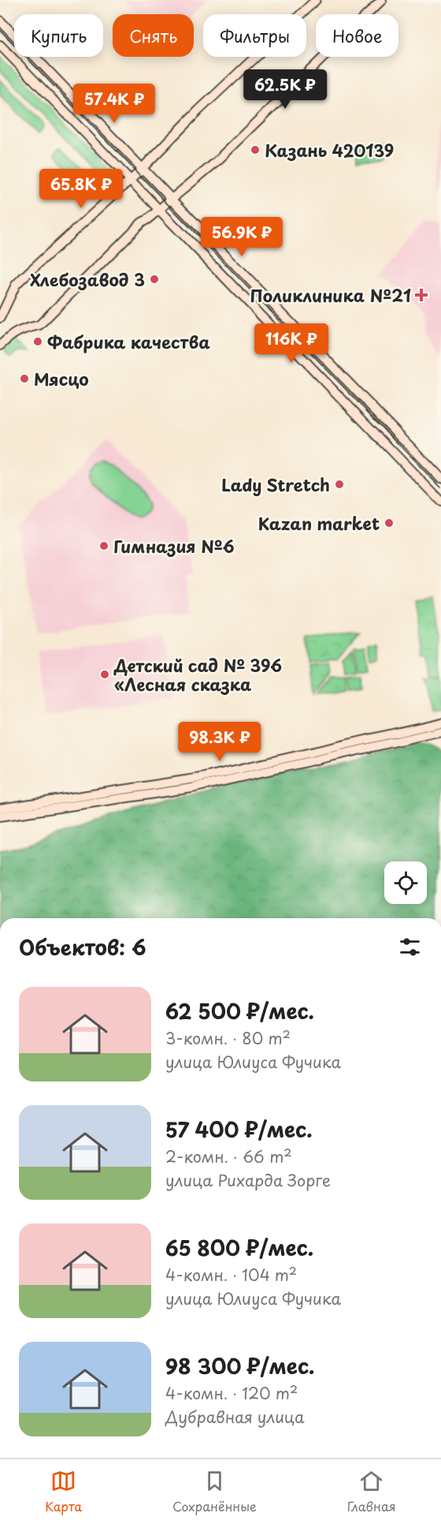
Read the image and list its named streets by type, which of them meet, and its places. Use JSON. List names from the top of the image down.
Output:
{
  "places": {
    "other": [
      "Казань 420139",
      "Хлебозавод 3",
      "Фабрика качества",
      "Мясцо",
      "Lady Stretch",
      "Kazan market",
      "Гимназия №6",
      "Детский сад № 396 «Лесная сказка"
    ],
    "health": ["Поликлиника №21"]
  },
  "page": {
    "chip": [
      "Купить",
      "Снять",
      "Фильтры",
      "Новое"
    ],
    "price": [
      "62.5K ₽",
      "57.4K ₽",
      "65.8K ₽",
      "56.9K ₽",
      "116K ₽",
      "98.3K ₽"
    ],
    "heading": "Объектов: 6",
    "list": [
      {
        "name": "62 500 ₽/мес.",
        "note": "3-комн. · 80 m² · улица Юлиуса Фучика"
      },
      {
        "name": "57 400 ₽/мес.",
        "note": "2-комн. · 66 m² · улица Рихарда Зорге"
      },
      {
        "name": "65 800 ₽/мес.",
        "note": "4-комн. · 104 m² · улица Юлиуса Фучика"
      },
      {
        "name": "98 300 ₽/мес.",
        "note": "4-комн. · 120 m² · Дубравная улица"
      }
    ],
    "tabs": ["Карта", "Сохранённые", "Главная"]
  }
}
